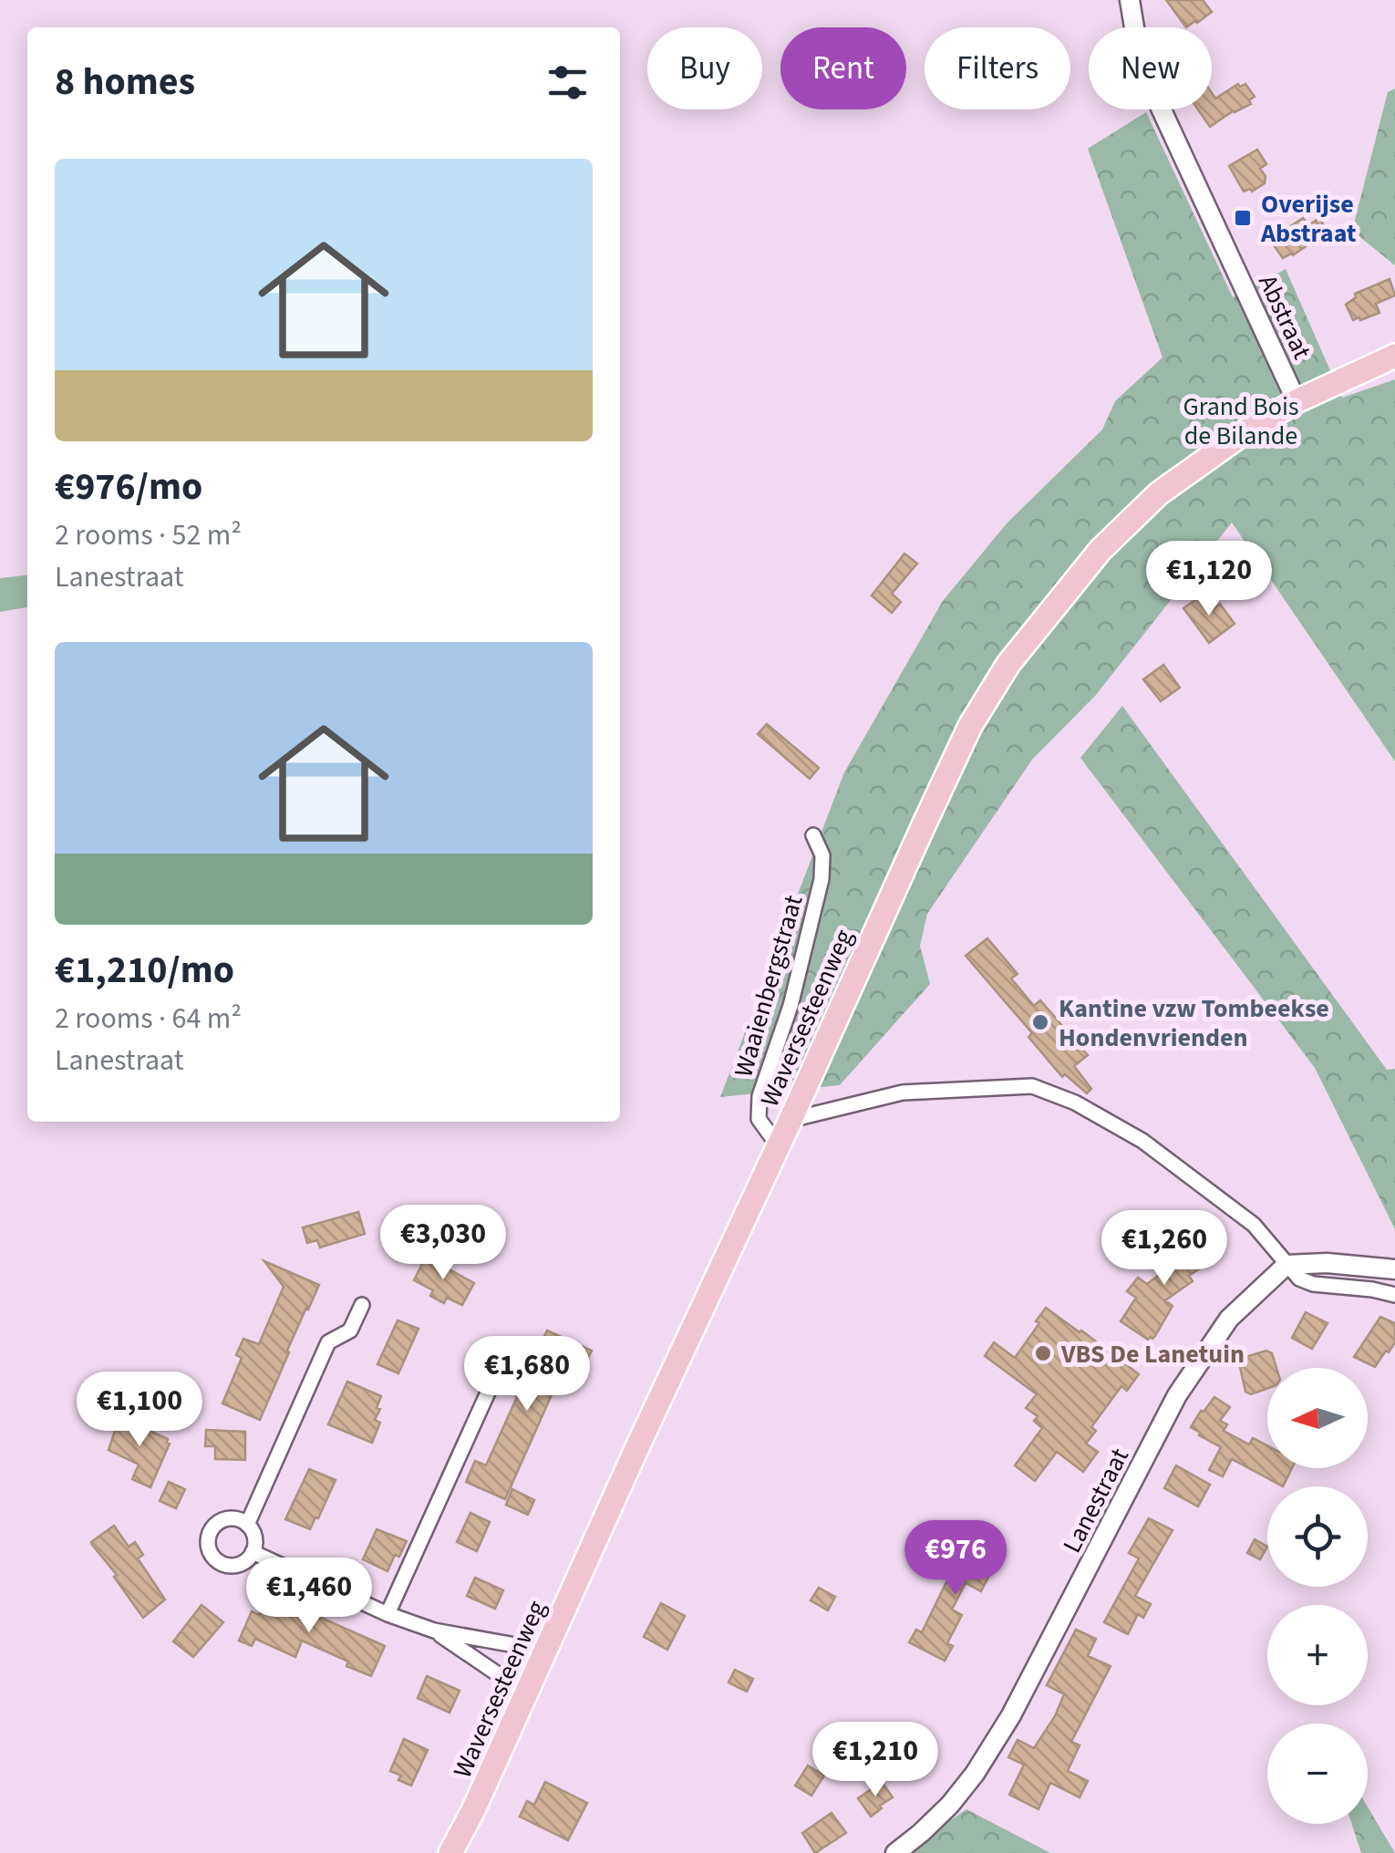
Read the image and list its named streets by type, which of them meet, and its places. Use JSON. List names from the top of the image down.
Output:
{
  "streets": {
    "main road": ["Waversesteenweg"],
    "street": ["Abstraat", "Waaienbergstraat", "Lanestraat"]
  },
  "crossings": [
    ["Abstraat", "Waversesteenweg"],
    ["Waaienbergstraat", "Waversesteenweg"]
  ],
  "parks": ["Grand Bois de Bilande"],
  "places": {
    "transit": ["Overijse Abstraat"],
    "other": ["Kantine vzw Tombeekse Hondenvrienden", "VBS De Lanetuin"]
  },
  "north": "left",
  "page": {
    "chip": [
      "Buy",
      "Rent",
      "Filters",
      "New"
    ],
    "heading": "8 homes",
    "list": [
      {
        "name": "€976/mo",
        "note": "2 rooms · 52 m² · Lanestraat"
      },
      {
        "name": "€1,210/mo",
        "note": "2 rooms · 64 m² · Lanestraat"
      }
    ],
    "price": [
      "€1,120",
      "€3,030",
      "€1,260",
      "€1,680",
      "€1,100",
      "€976",
      "€1,460",
      "€1,210"
    ],
    "map_buttons": ["+", "−"]
  }
}
